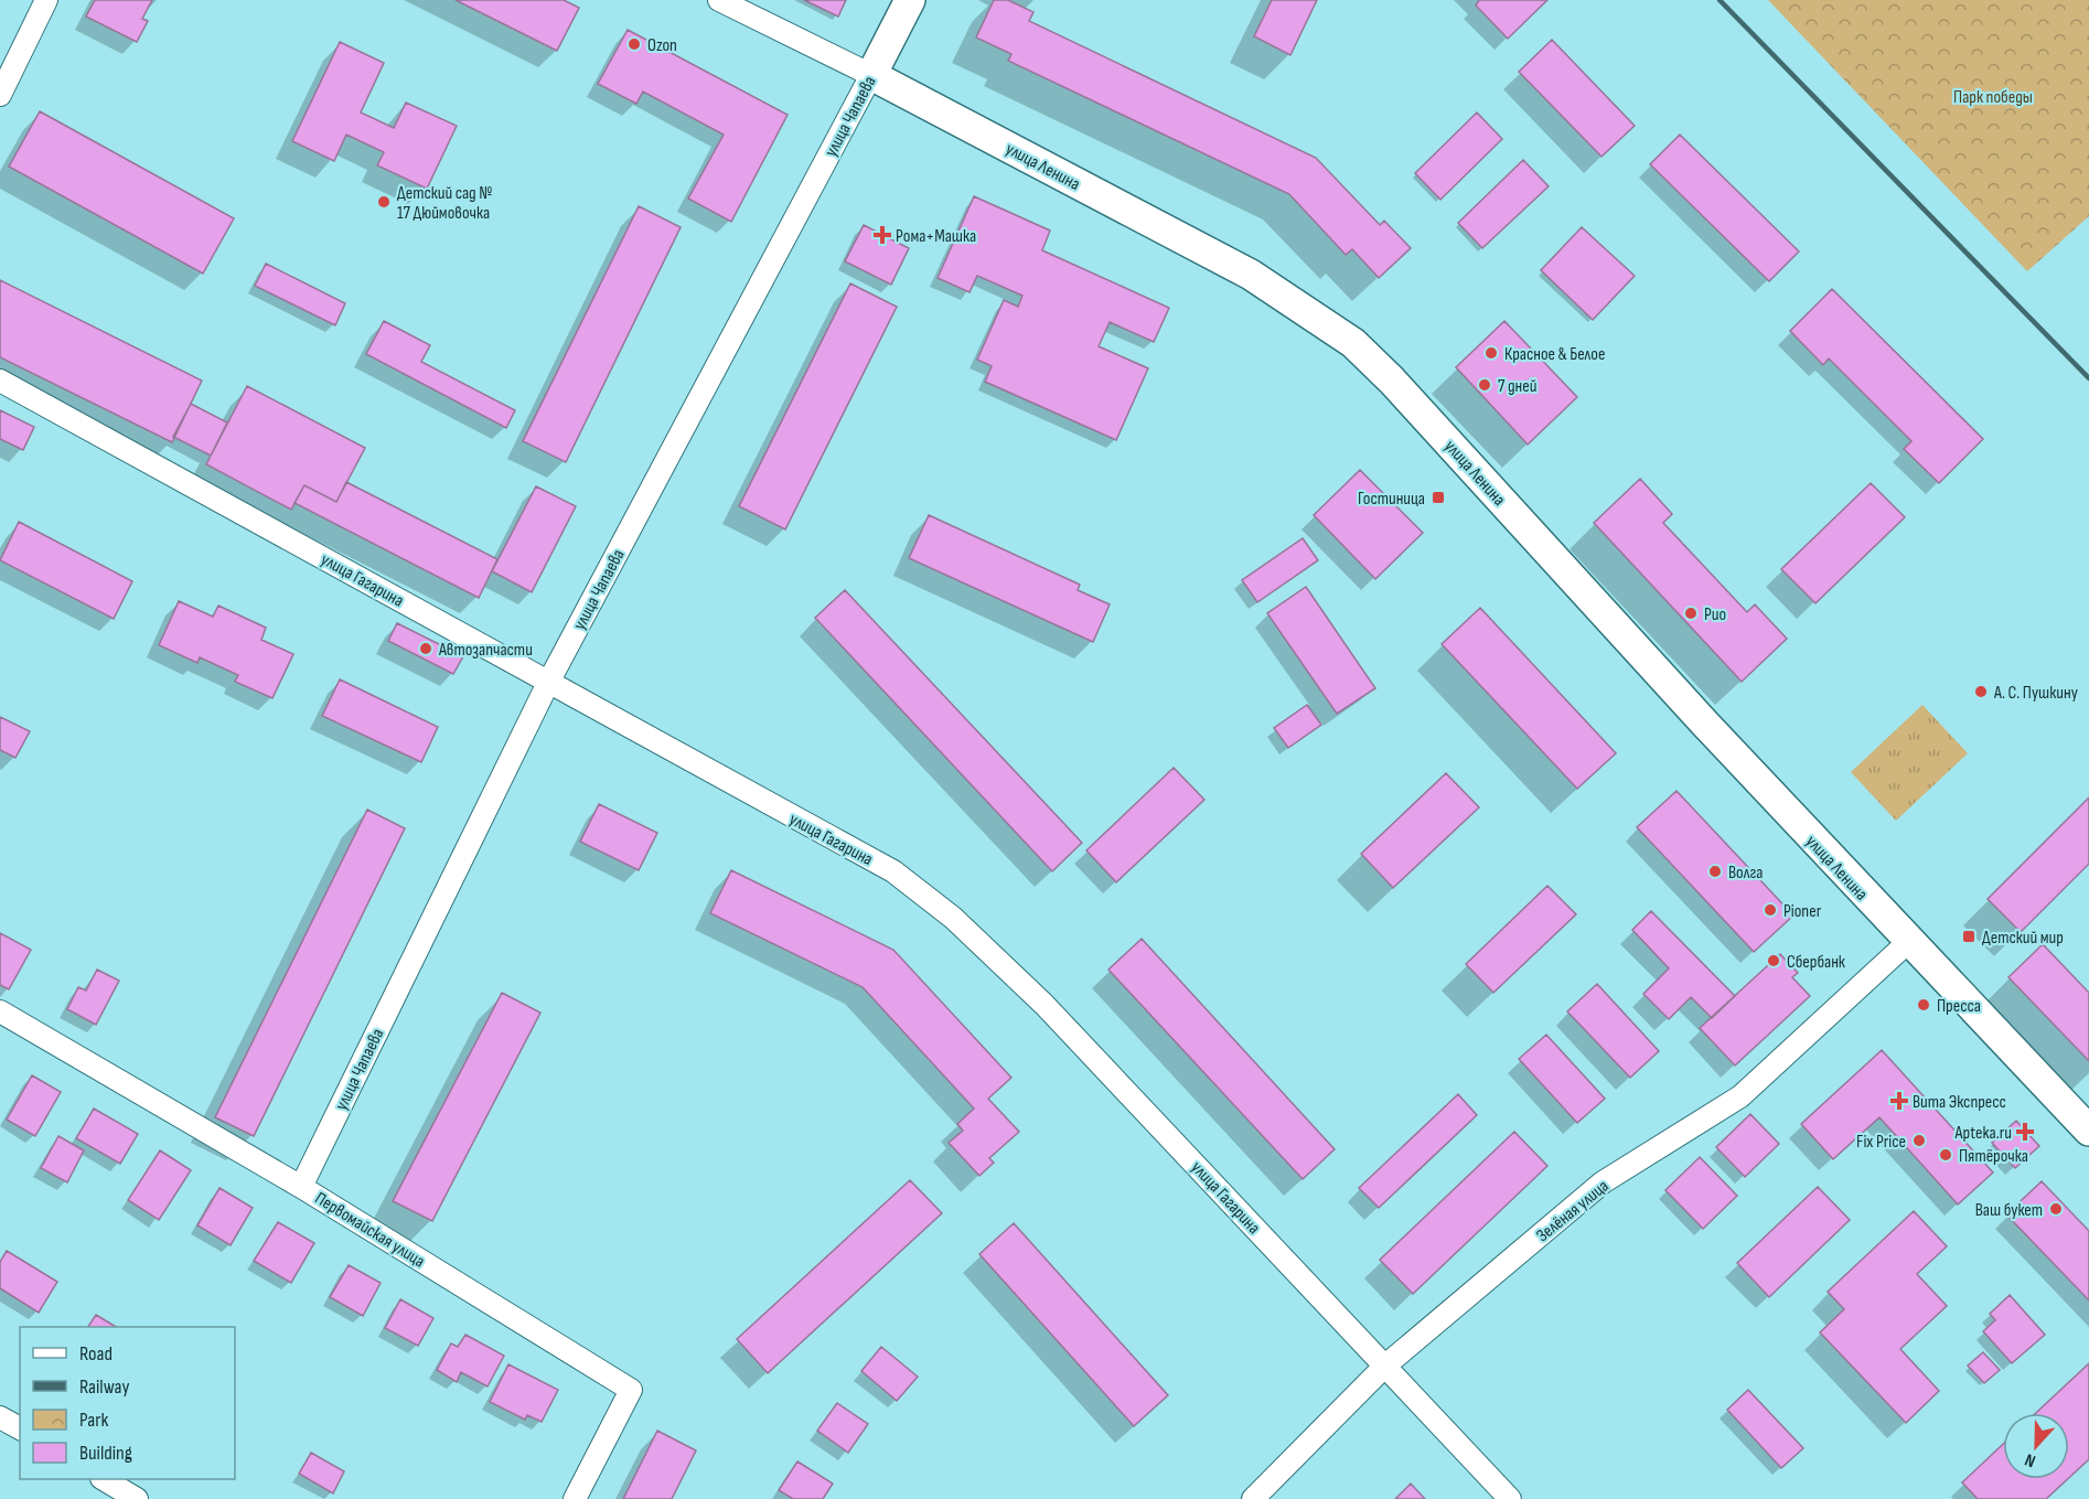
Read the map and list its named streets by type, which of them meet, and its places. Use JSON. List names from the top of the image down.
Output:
{
  "streets": {
    "main road": ["улица Чапаева", "улица Ленина"],
    "street": ["улица Гагарина", "Зелёная улица", "Первомайская улица"]
  },
  "crossings": [
    ["улица Чапаева", "улица Ленина"],
    ["улица Чапаева", "улица Гагарина"],
    ["улица Чапаева", "Первомайская улица"],
    ["улица Ленина", "Зелёная улица"],
    ["улица Гагарина", "Зелёная улица"]
  ],
  "parks": ["Парк победы"],
  "places": {
    "other": [
      "Ozon",
      "Детский сад № 17 Дюймовочка",
      "Красное & Белое",
      "7 дней",
      "Рио",
      "Автозапчасти",
      "А. С. Пушкину",
      "Волга",
      "Pioner",
      "Сбербанк",
      "Пресса",
      "Fix Price",
      "Пятёрочка",
      "Ваш букет"
    ],
    "health": ["Рома+Машка", "Вита Экспресс", "Apteka.ru"],
    "transit": ["Гостиница", "Детский мир"]
  },
  "legend": [
    "Road",
    "Railway",
    "Park",
    "Building"
  ],
  "north": "bottom"
}
